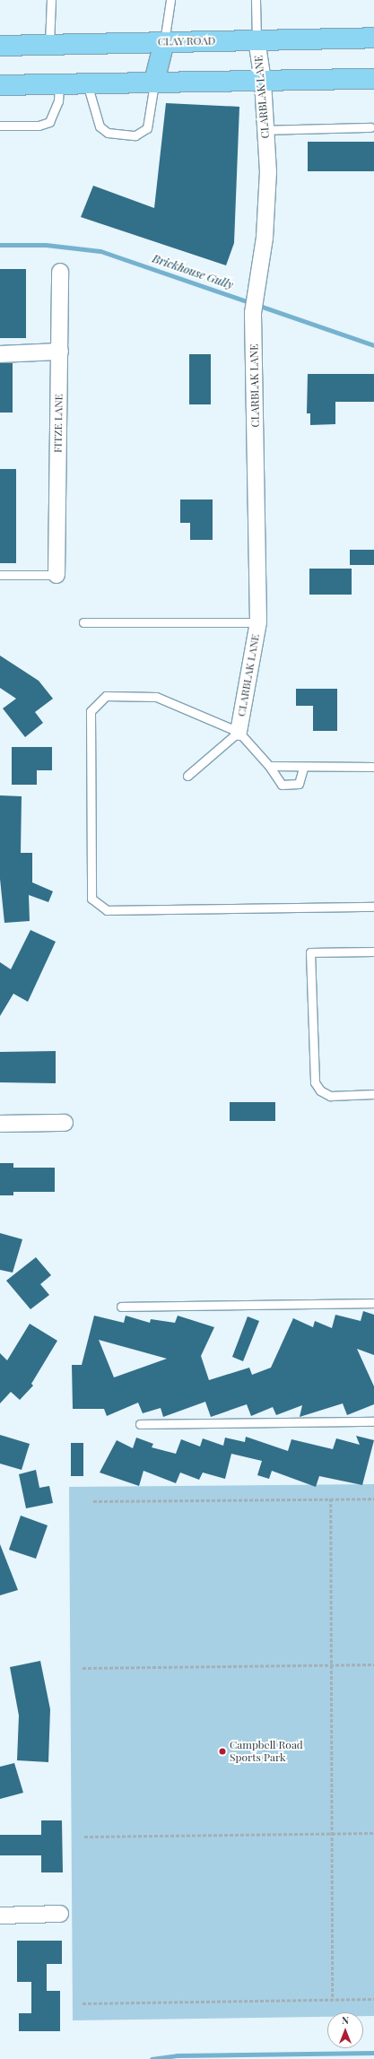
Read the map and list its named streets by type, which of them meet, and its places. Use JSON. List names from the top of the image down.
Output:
{
  "streets": {
    "main road": ["CLAY ROAD"],
    "street": ["CLARBLAK LANE", "FITZE LANE"]
  },
  "crossings": [
    ["CLAY ROAD", "CLARBLAK LANE"]
  ],
  "water": ["Brickhouse Gully"],
  "places": ["Campbell Road Sports Park"],
  "north": "top"
}
